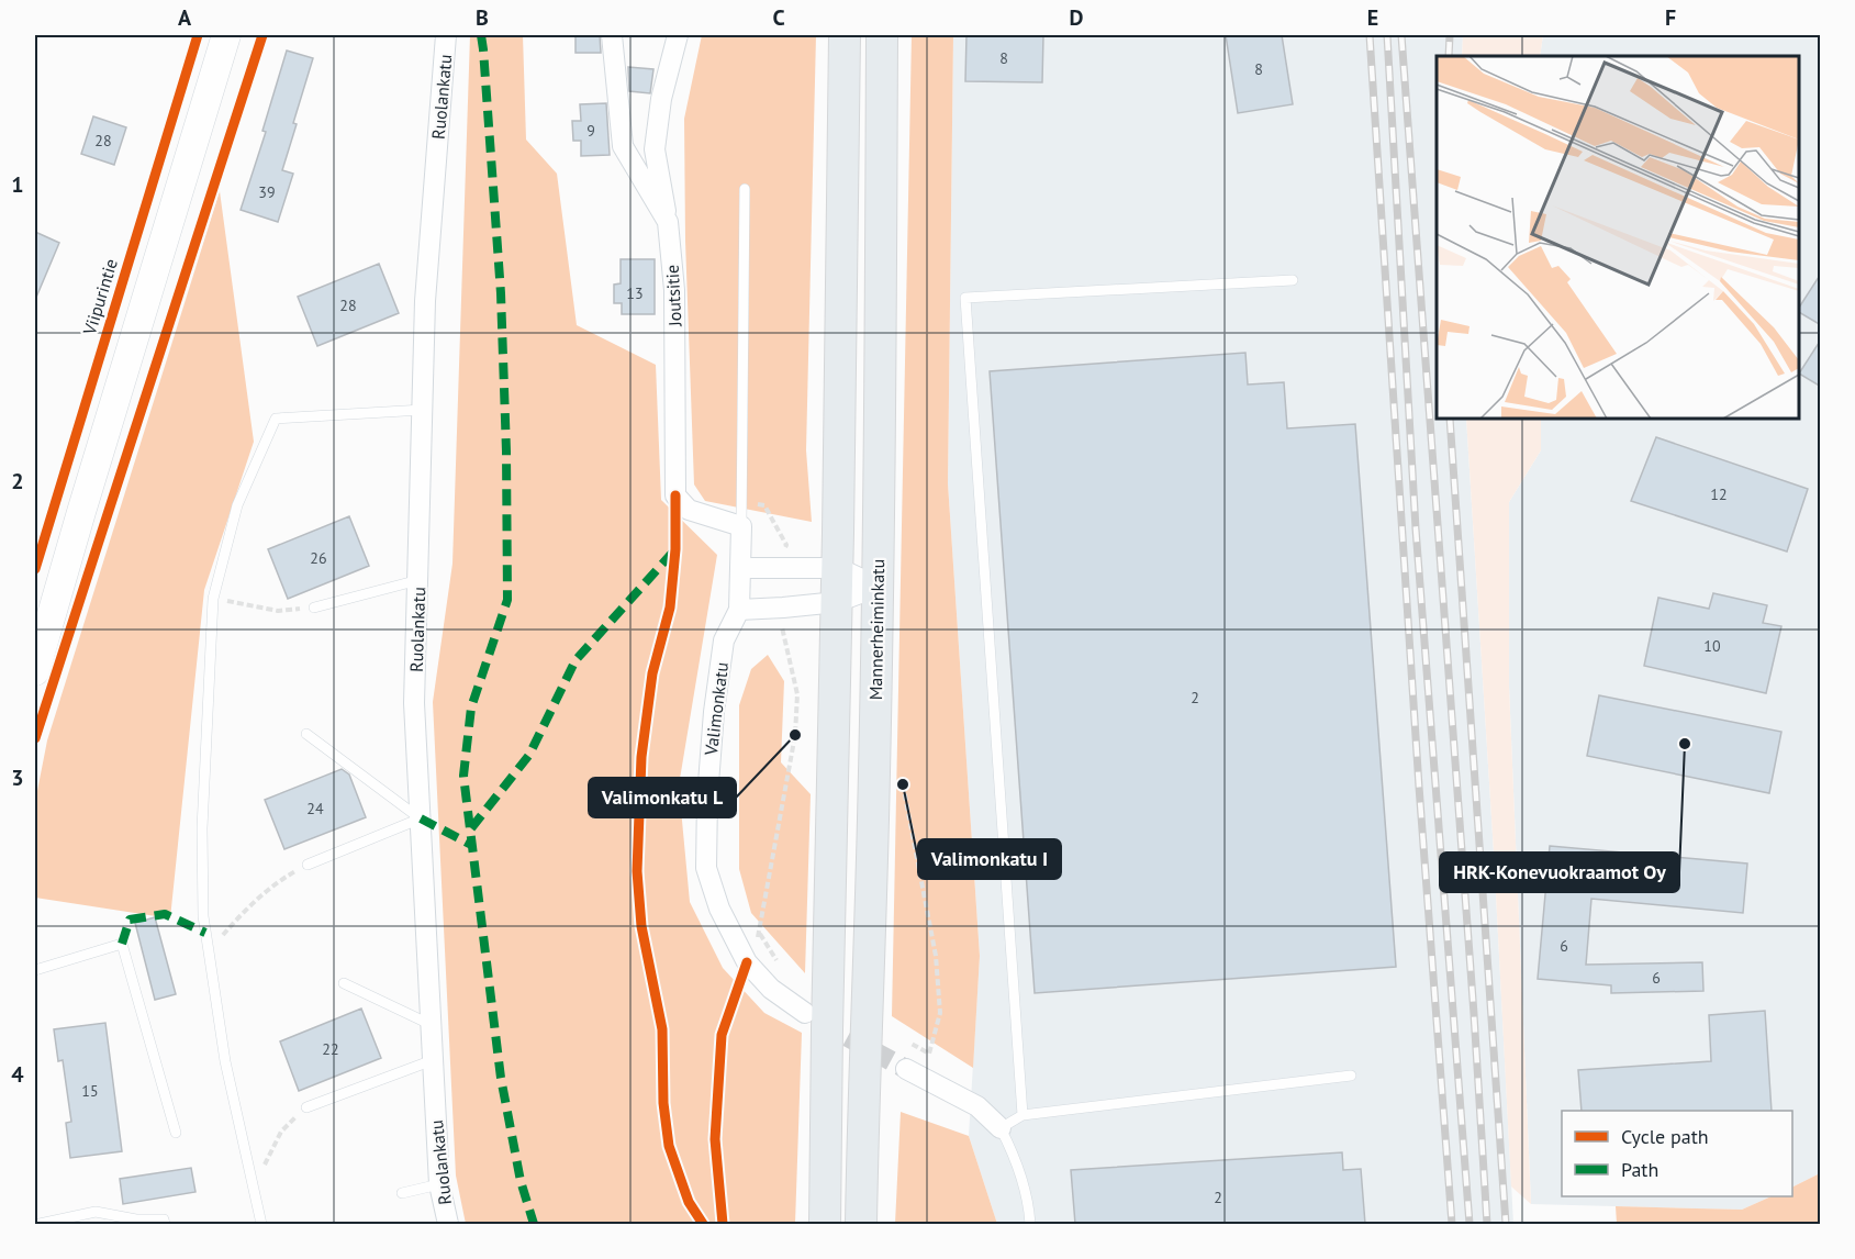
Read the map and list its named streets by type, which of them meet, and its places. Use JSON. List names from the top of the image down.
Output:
{
  "streets": {
    "main road": ["Mannerheiminkatu"],
    "street": ["Ruolankatu", "Joutsitie", "Valimonkatu"],
    "cycle path": ["Viipurintie"]
  },
  "crossings": [
    ["Joutsitie", "Valimonkatu"]
  ],
  "places": ["Valimonkatu L", "HRK-Konevuokraamot Oy", "Valimonkatu I"],
  "house_numbers": [
    "8",
    "8",
    "9",
    "28",
    "39",
    "13",
    "28",
    "12",
    "26",
    "10",
    "2",
    "24",
    "6",
    "6",
    "22",
    "15",
    "2"
  ],
  "legend": ["Cycle path", "Path"],
  "grid": {
    "columns": [
      "A",
      "B",
      "C",
      "D",
      "E",
      "F"
    ],
    "rows": [
      "1",
      "2",
      "3",
      "4"
    ]
  }
}
